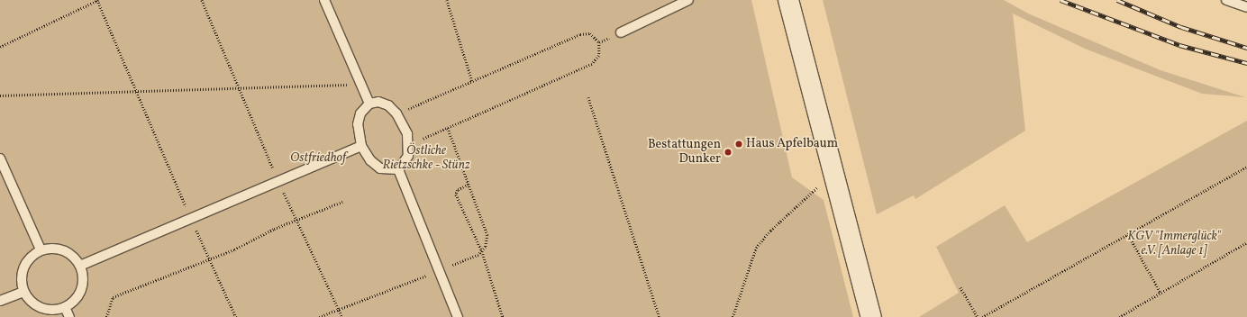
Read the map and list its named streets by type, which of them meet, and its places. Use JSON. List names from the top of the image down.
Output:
{
  "parks": ["Östliche Rietzschke - Stünz", "Ostfriedhof", "KGV \"Immerglück\" e.V. [Anlage 1]"],
  "places": ["Haus Apfelbaum", "Bestattungen Dunker"]
}
